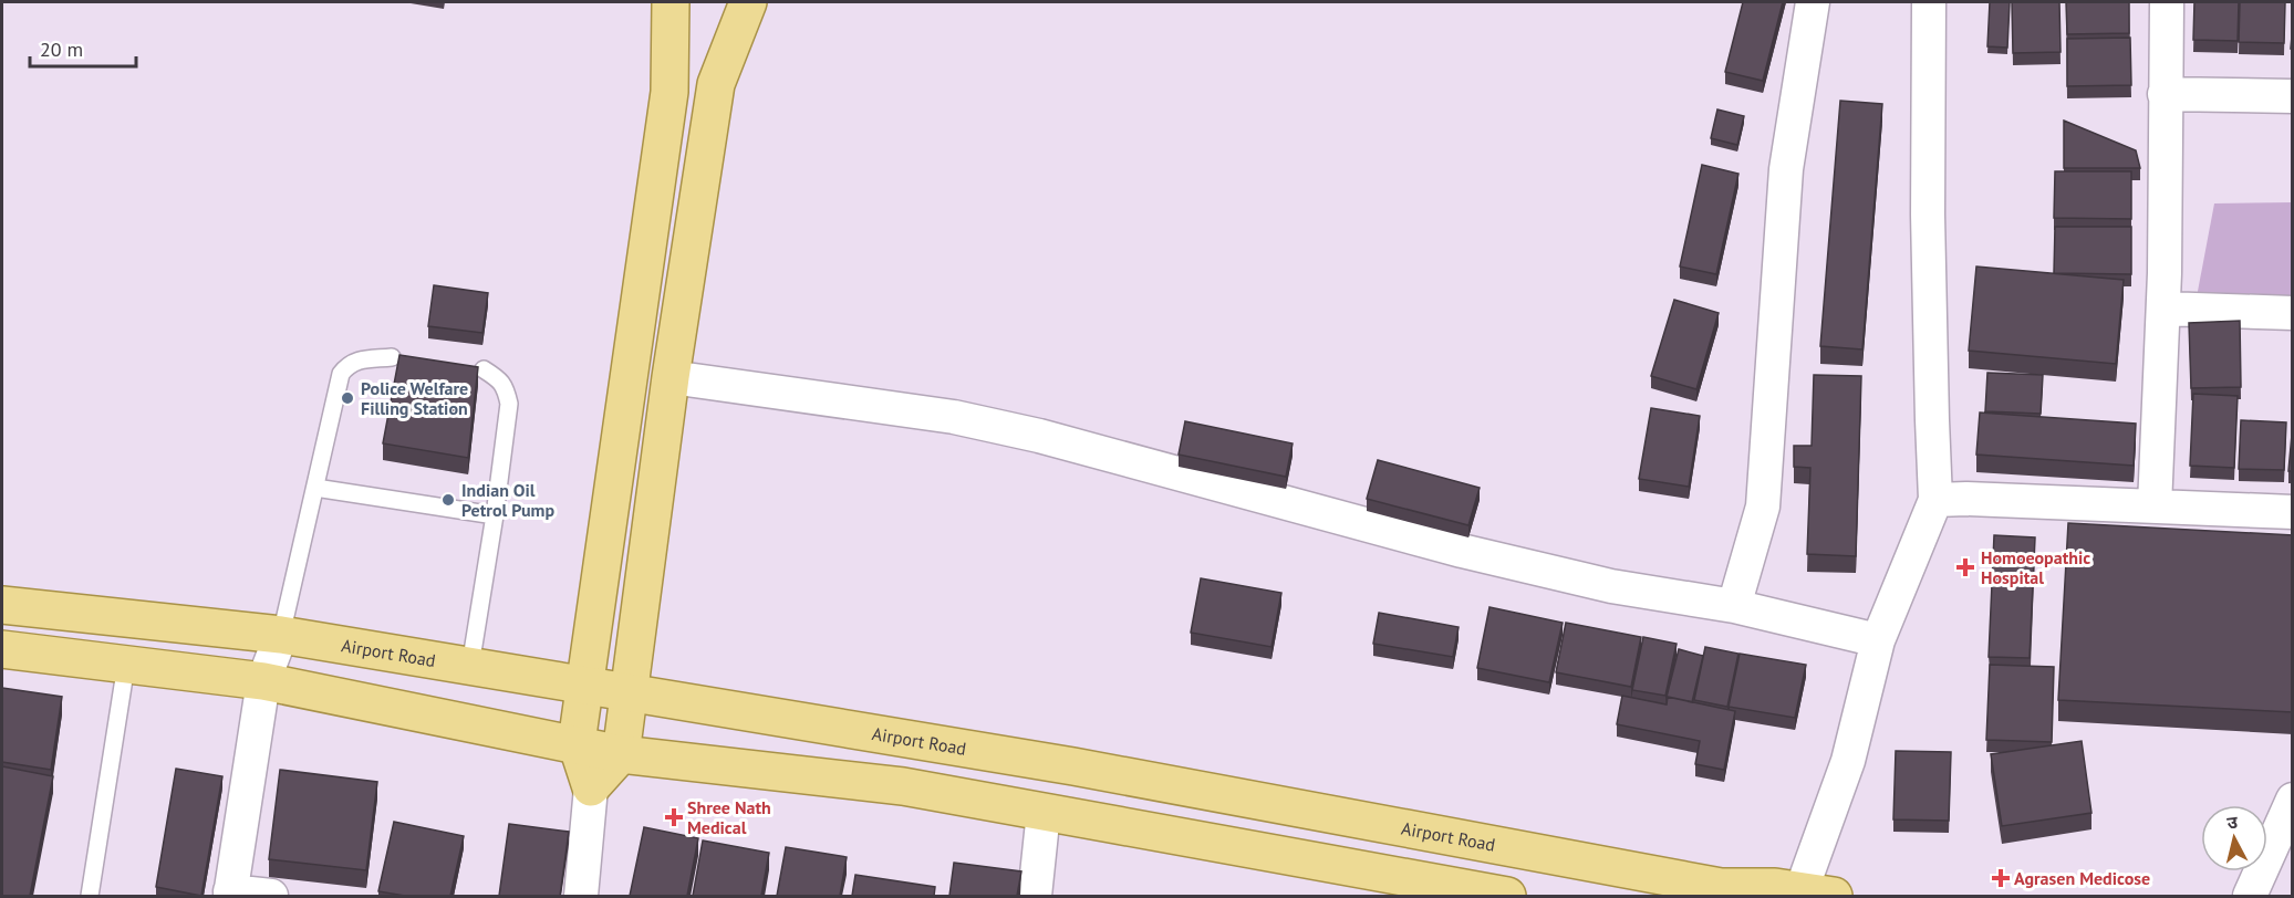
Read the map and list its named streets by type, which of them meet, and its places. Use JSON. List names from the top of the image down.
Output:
{
  "streets": {
    "main road": ["Airport Road"]
  },
  "places": {
    "other": ["Police Welfare Filling Station", "Indian Oil Petrol Pump"],
    "health": ["Homoeopathic Hospital", "Shree Nath Medical", "Agrasen Medicose"]
  },
  "scale_bar": "20 m",
  "north": "top"
}
